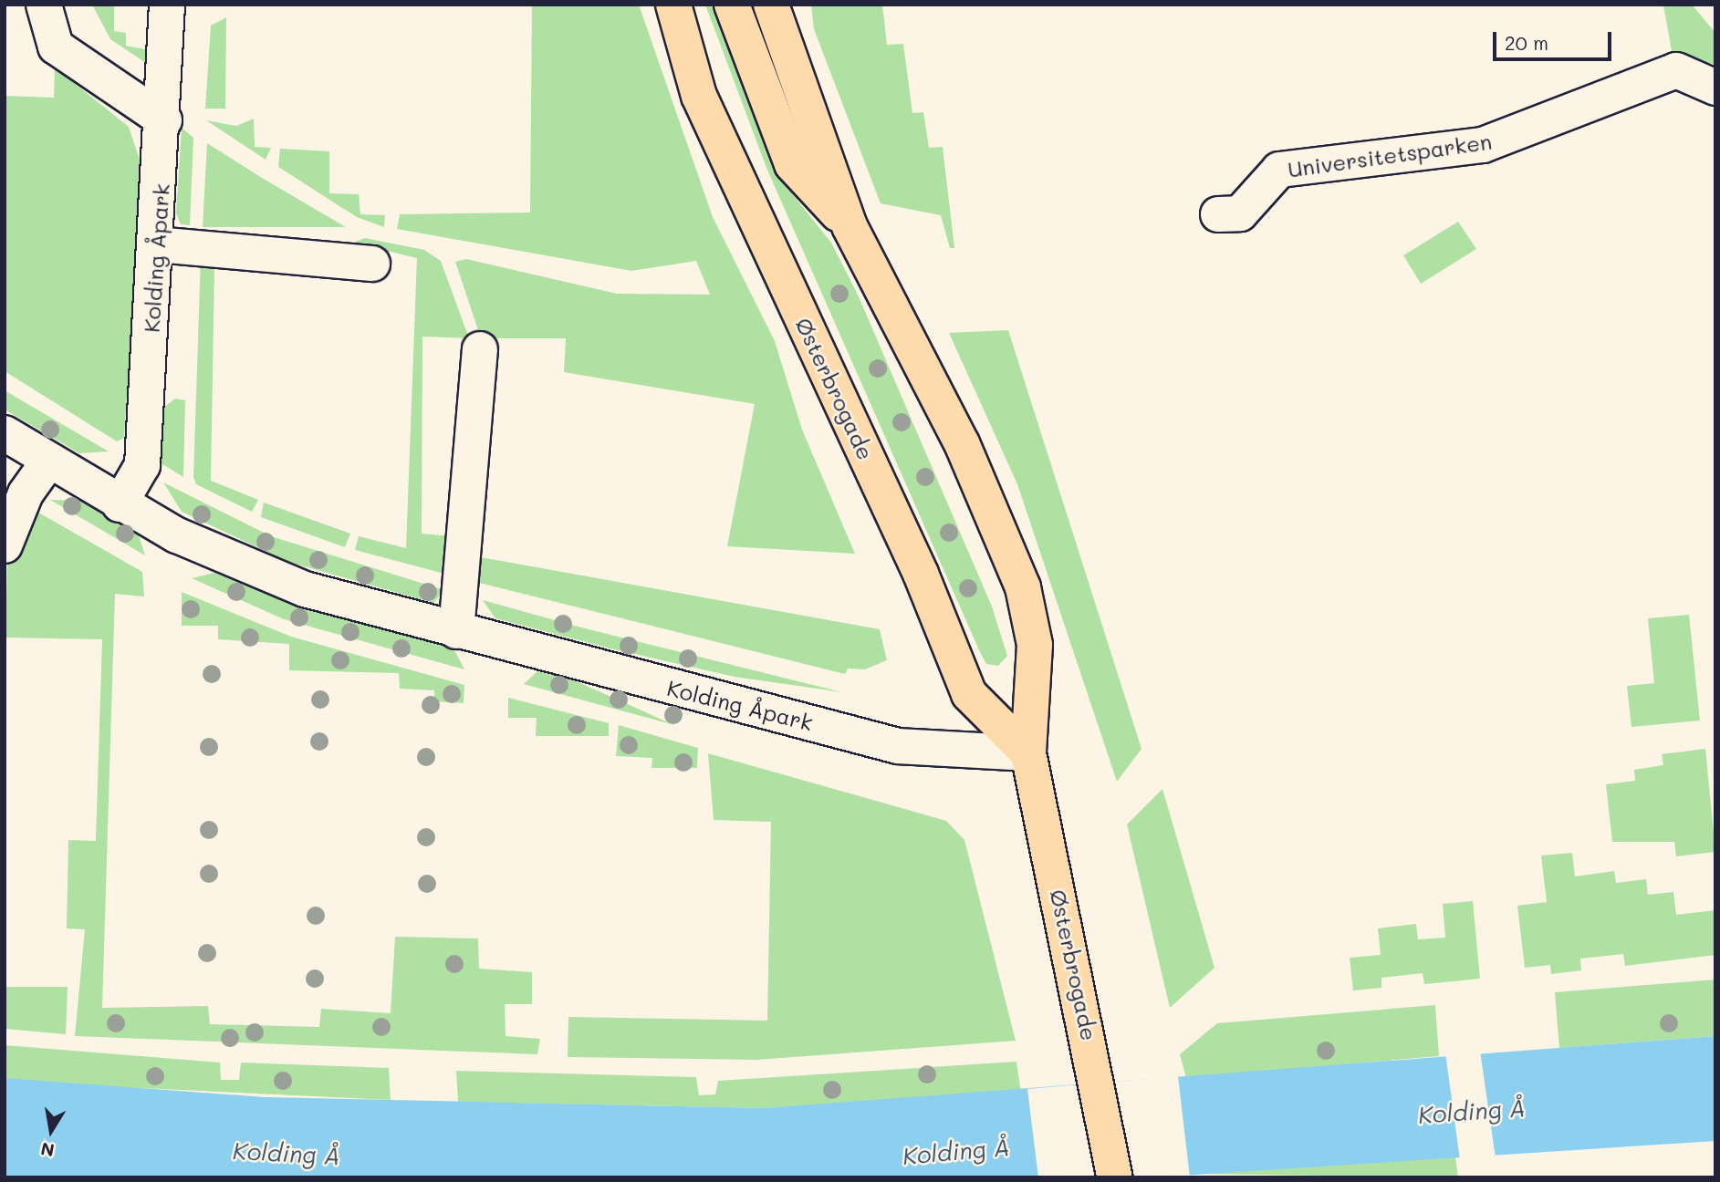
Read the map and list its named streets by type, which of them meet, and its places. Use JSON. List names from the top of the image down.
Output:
{
  "streets": {
    "main road": ["Østerbrogade"],
    "street": ["Universitetsparken", "Kolding Åpark"]
  },
  "crossings": [
    ["Kolding Åpark", "Østerbrogade"]
  ],
  "water": ["Kolding Å"],
  "scale_bar": "20 m",
  "north": "bottom"
}
